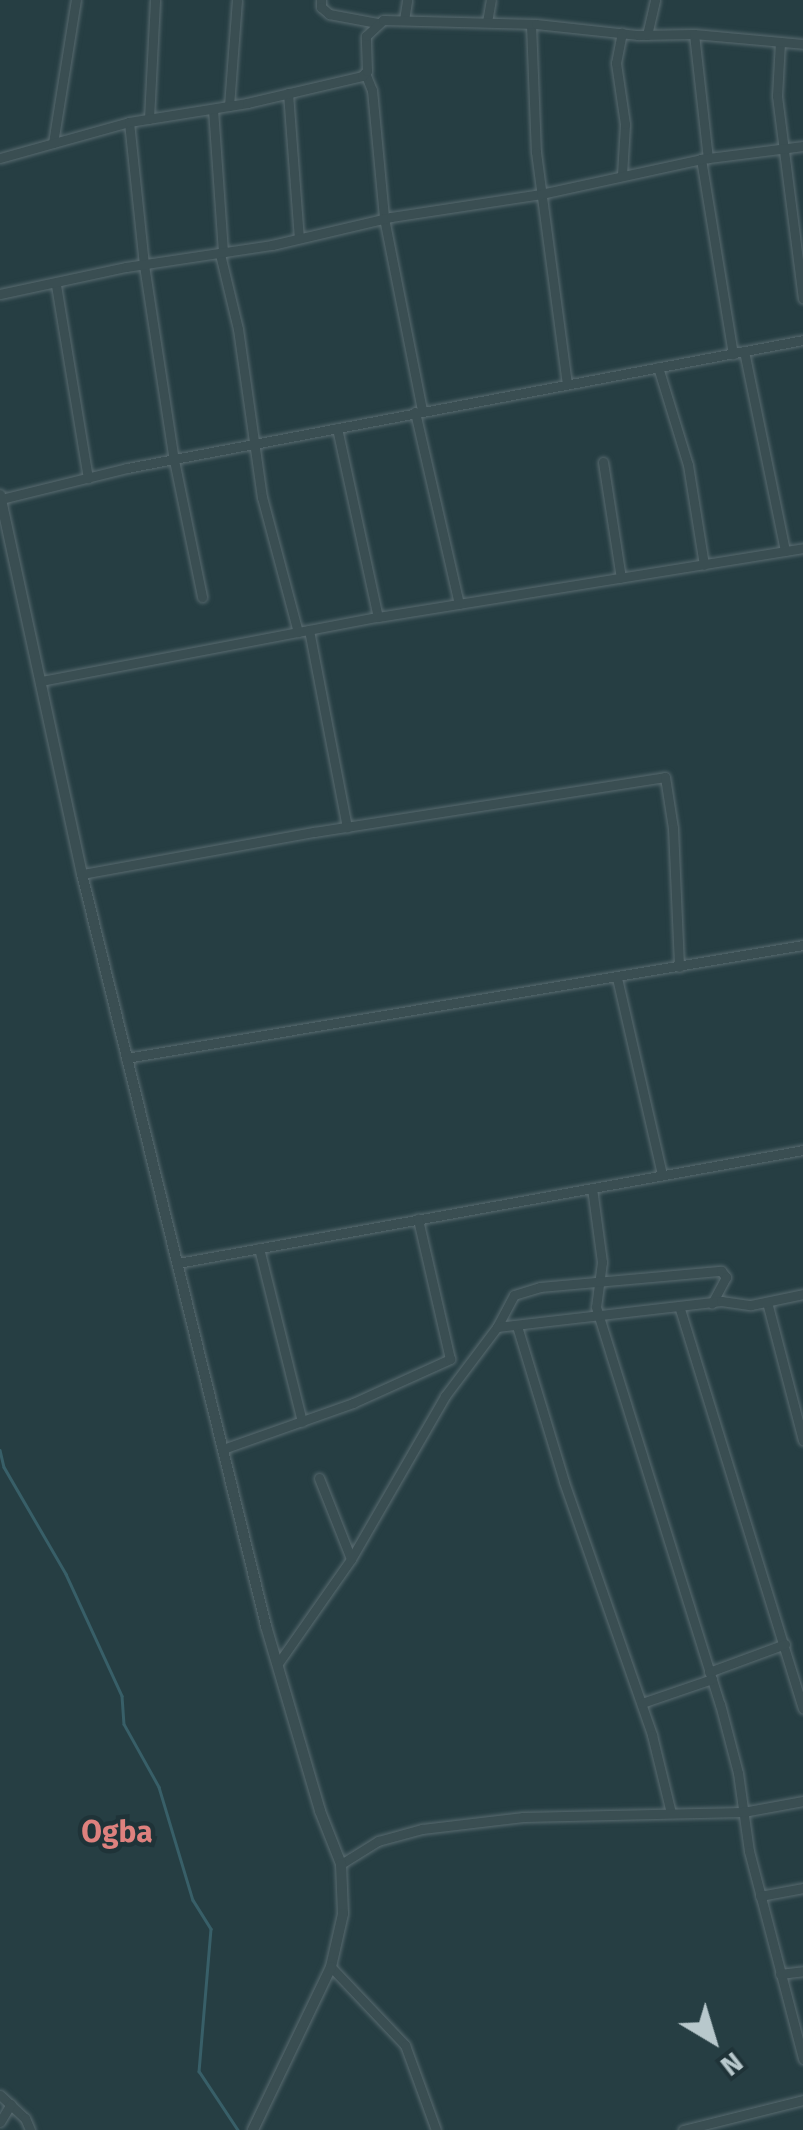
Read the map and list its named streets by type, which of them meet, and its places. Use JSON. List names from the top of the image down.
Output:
{
  "districts": ["Ogba"],
  "north": "bottom right"
}
